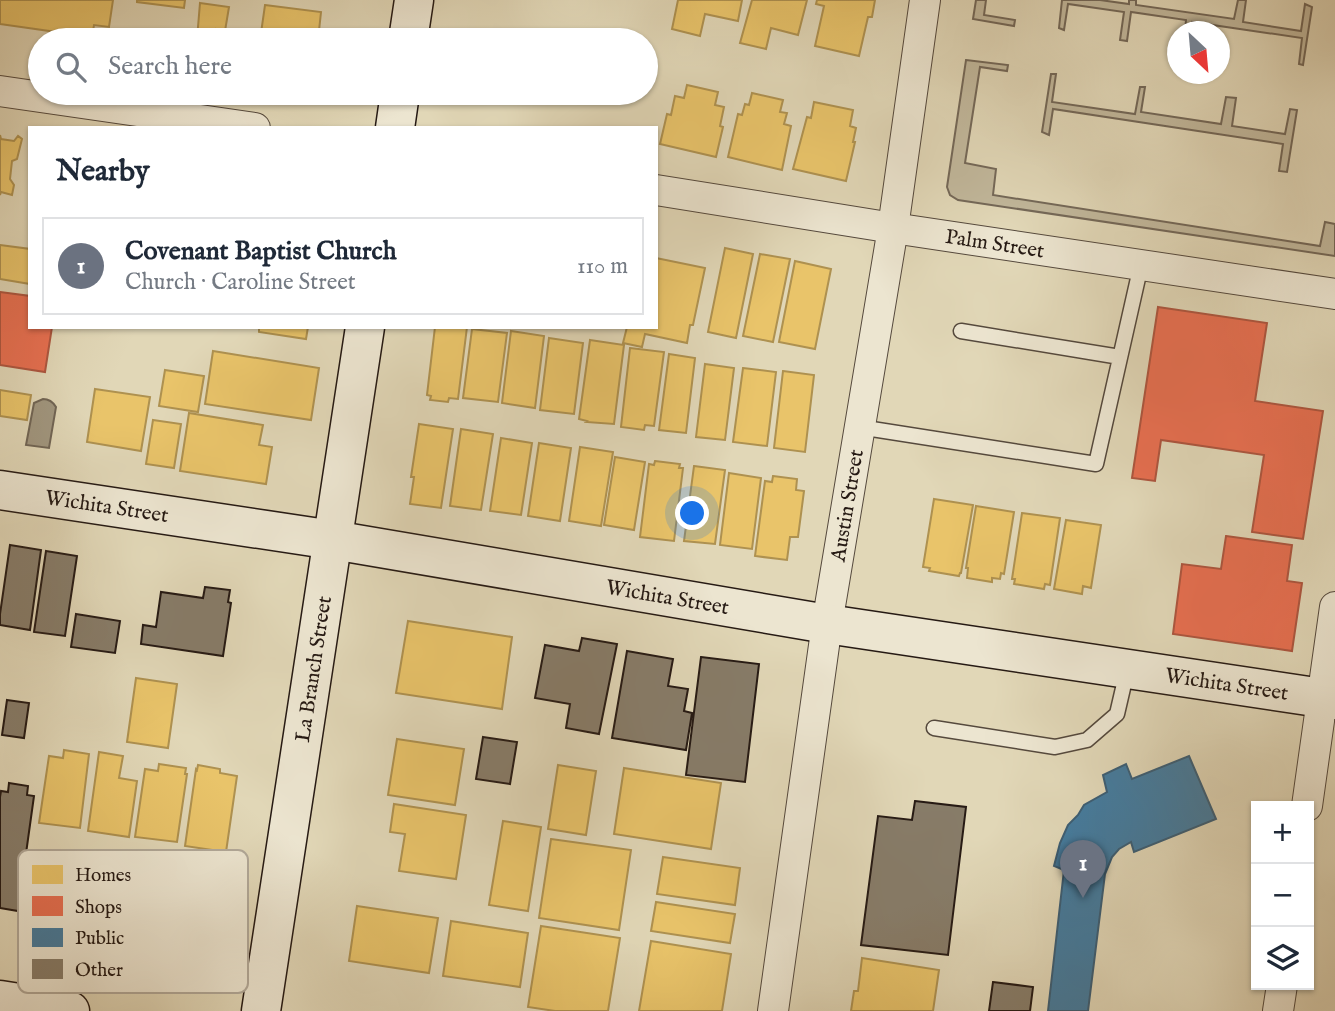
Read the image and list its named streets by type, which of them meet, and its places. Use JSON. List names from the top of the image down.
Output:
{
  "streets": {
    "street": [
      "Palm Street",
      "Austin Street",
      "Wichita Street",
      "La Branch Street"
    ]
  },
  "crossings": [
    ["Palm Street", "Austin Street"],
    ["Austin Street", "Wichita Street"],
    ["Wichita Street", "La Branch Street"]
  ],
  "legend": [
    "Homes",
    "Shops",
    "Public",
    "Other"
  ],
  "north": "bottom right",
  "page": {
    "search": "Search here",
    "heading": "Nearby",
    "list": [
      {
        "mark": "1",
        "name": "Covenant Baptist Church",
        "note": "Church · Caroline Street",
        "value": "110 m"
      }
    ],
    "map_buttons": ["+", "−"],
    "pins": "1"
  }
}
